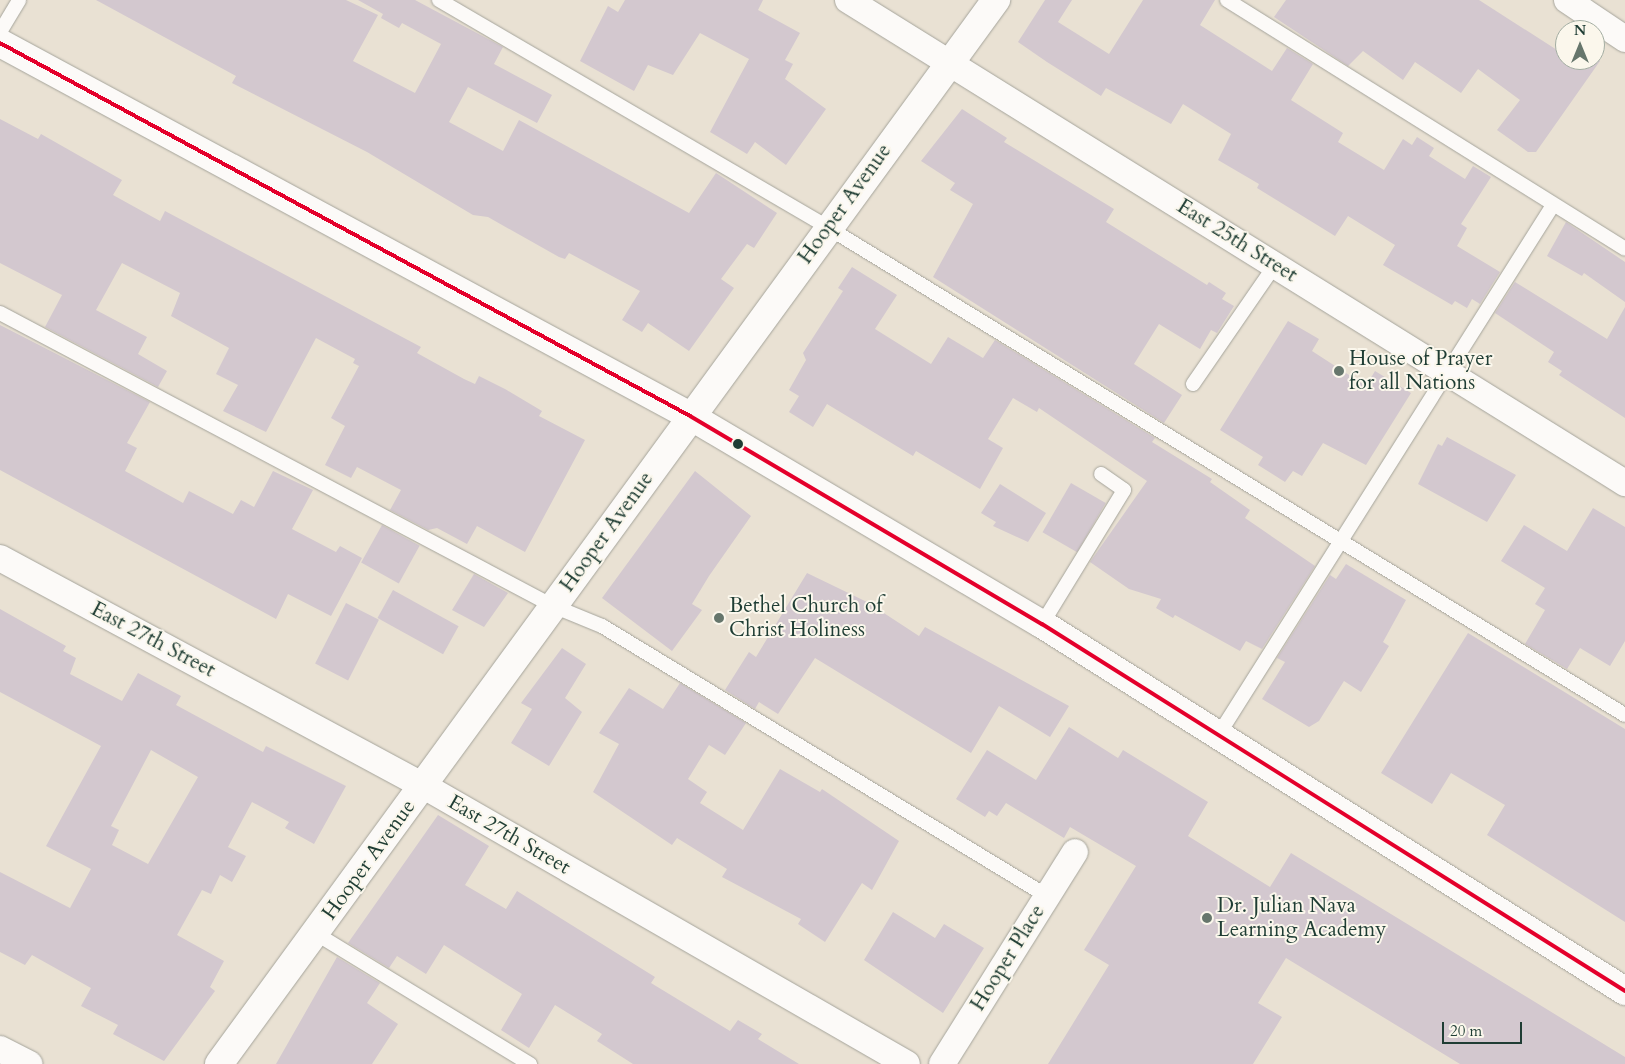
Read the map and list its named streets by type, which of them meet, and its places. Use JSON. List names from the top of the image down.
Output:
{
  "streets": {
    "street": [
      "Hooper Avenue",
      "East 25th Street",
      "East 27th Street",
      "Hooper Place"
    ]
  },
  "crossings": [
    ["Hooper Avenue", "East 25th Street"],
    ["Hooper Avenue", "East 27th Street"]
  ],
  "places": ["House of Prayer for all Nations", "Bethel Church of Christ Holiness", "Dr. Julian Nava Learning Academy"],
  "scale_bar": "20 m",
  "north": "top"
}
